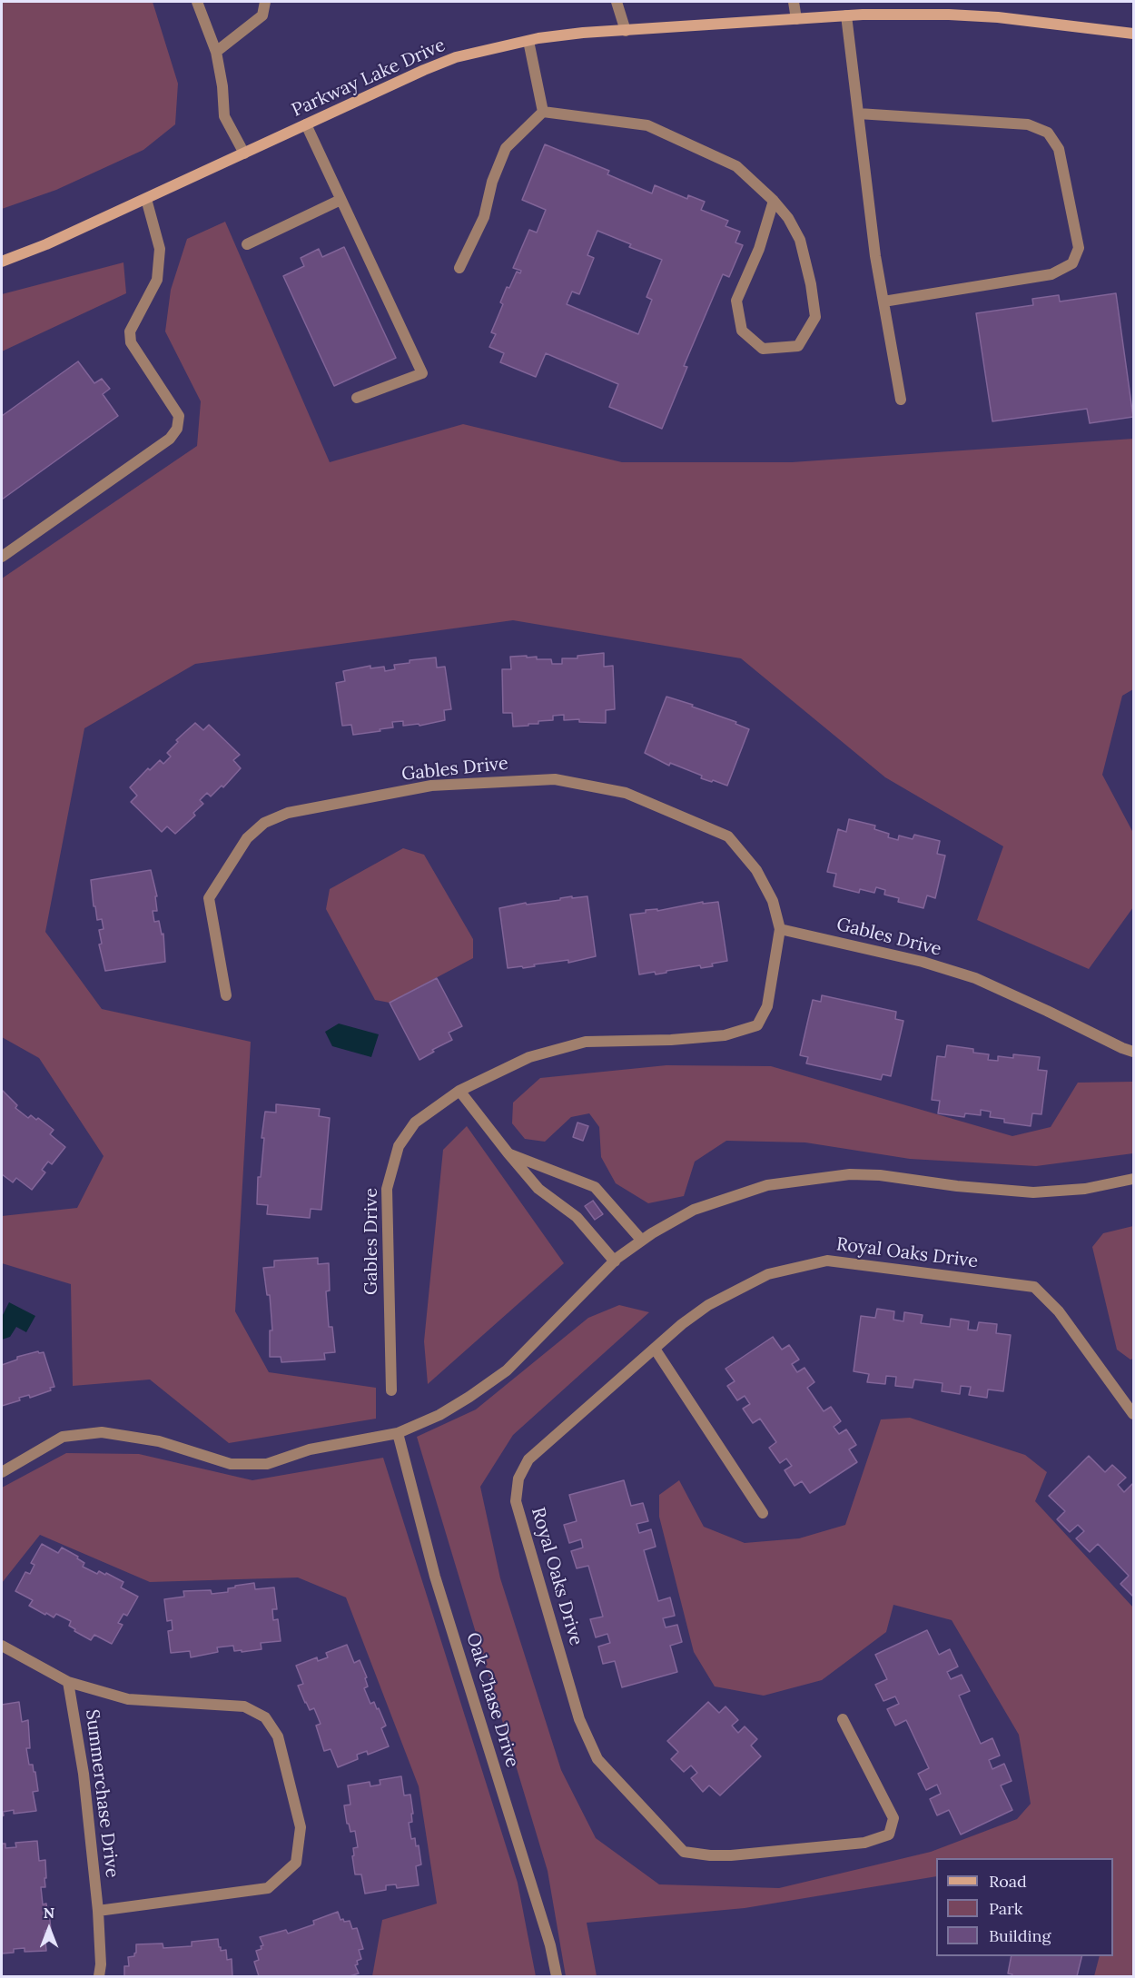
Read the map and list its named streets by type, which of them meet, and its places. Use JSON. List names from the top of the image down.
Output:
{
  "streets": {
    "street": [
      "Parkway Lake Drive",
      "Gables Drive",
      "Royal Oaks Drive",
      "Oak Chase Drive",
      "Summerchase Drive"
    ]
  },
  "legend": ["Road", "Park", "Building"],
  "north": "top"
}
